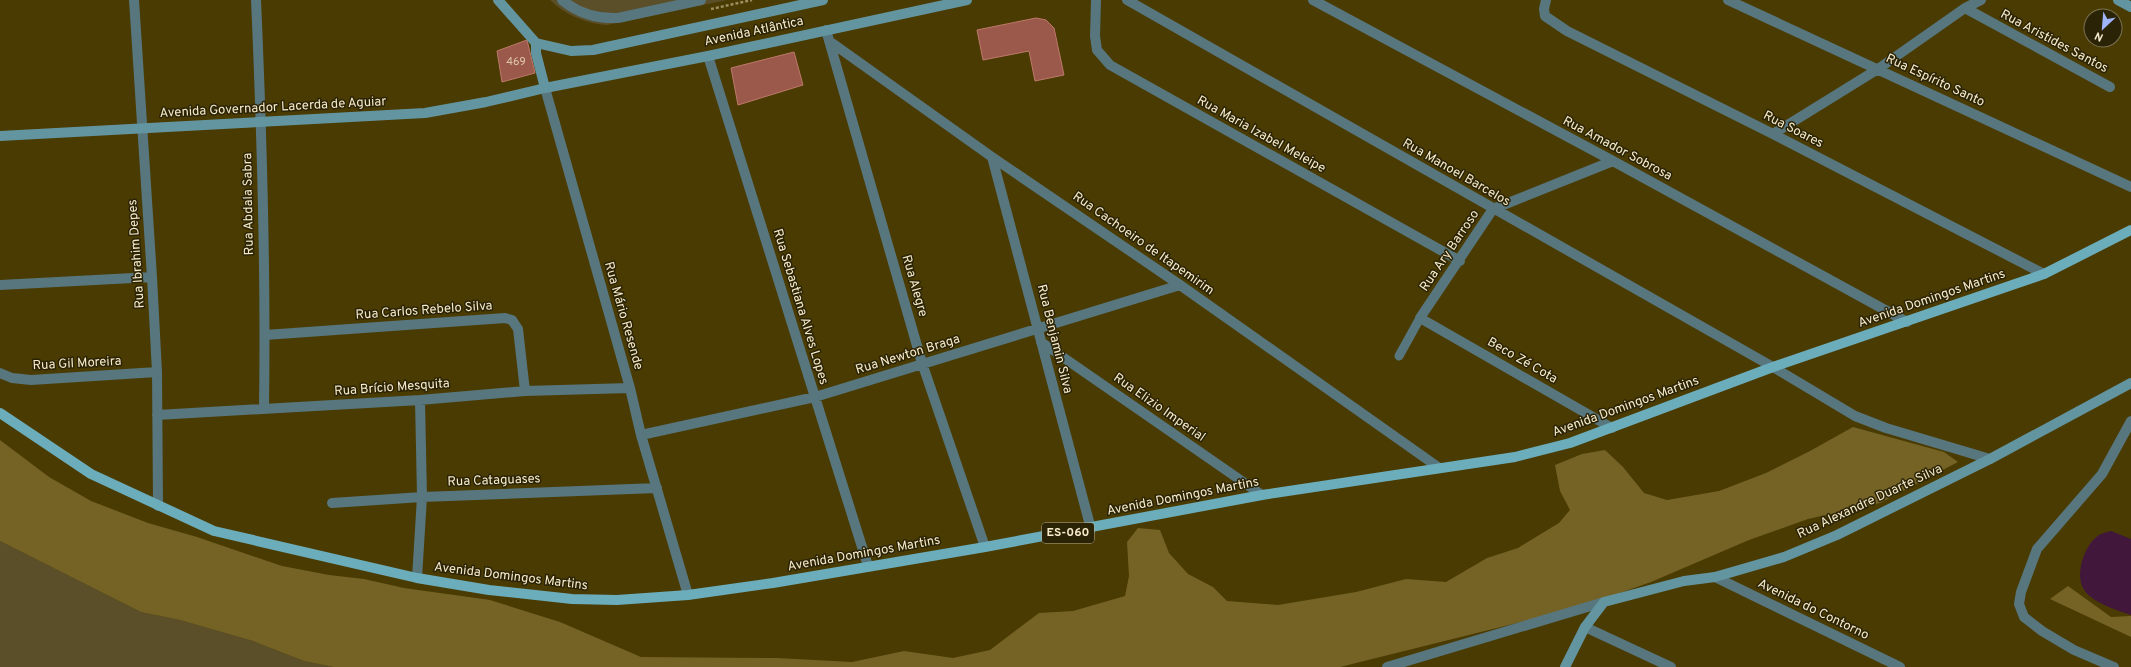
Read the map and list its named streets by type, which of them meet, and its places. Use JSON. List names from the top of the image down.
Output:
{
  "streets": {
    "main road": ["Avenida Domingos Martins", "ES-060"],
    "street": [
      "Avenida Atlântica",
      "Rua Aristides Santos",
      "Rua Espírito Santo",
      "Avenida Governador Lacerda de Aguiar",
      "Rua Soares",
      "Rua Maria Izabel Meleipe",
      "Rua Amador Sobrosa",
      "Rua Manoel Barcelos",
      "Rua Abdala Sabra",
      "Rua Cachoeiro de Itapemirim",
      "Rua Ary Barroso",
      "Rua Ibrahim Depes",
      "Rua Alegre",
      "Rua Sebastiana Alves Lopes",
      "Rua Carlos Rebelo Silva",
      "Rua Mário Resende",
      "Rua Benjamin Silva",
      "Rua Newton Braga",
      "Beco Zé Cota",
      "Rua Gil Moreira",
      "Rua Brício Mesquita",
      "Rua Elizio Imperial",
      "Rua Cataguases",
      "Rua Alexandre Duarte Silva",
      "Avenida do Contorno"
    ]
  },
  "crossings": [
    ["Avenida Atlântica", "Avenida Governador Lacerda de Aguiar"],
    ["Avenida Atlântica", "Rua Alegre"],
    ["Avenida Atlântica", "Rua Sebastiana Alves Lopes"],
    ["Avenida Atlântica", "Rua Mário Resende"],
    ["Avenida Governador Lacerda de Aguiar", "Rua Abdala Sabra"],
    ["Avenida Governador Lacerda de Aguiar", "Rua Ibrahim Depes"],
    ["Avenida Governador Lacerda de Aguiar", "Rua Mário Resende"],
    ["Rua Soares", "Avenida Domingos Martins"],
    ["Rua Maria Izabel Meleipe", "Rua Ary Barroso"],
    ["Rua Amador Sobrosa", "Rua Ary Barroso"],
    ["Rua Amador Sobrosa", "Avenida Domingos Martins"],
    ["Rua Manoel Barcelos", "Rua Ary Barroso"],
    ["Rua Manoel Barcelos", "Avenida Domingos Martins"],
    ["Rua Manoel Barcelos", "Rua Alexandre Duarte Silva"],
    ["Rua Abdala Sabra", "Rua Carlos Rebelo Silva"],
    ["Rua Abdala Sabra", "Rua Brício Mesquita"],
    ["Rua Cachoeiro de Itapemirim", "Rua Alegre"],
    ["Rua Cachoeiro de Itapemirim", "Avenida Domingos Martins"],
    ["Rua Cachoeiro de Itapemirim", "Rua Benjamin Silva"],
    ["Rua Cachoeiro de Itapemirim", "Rua Newton Braga"],
    ["Rua Ary Barroso", "Beco Zé Cota"],
    ["Rua Ibrahim Depes", "Avenida Domingos Martins"],
    ["Rua Ibrahim Depes", "Rua Gil Moreira"],
    ["Rua Ibrahim Depes", "Rua Brício Mesquita"],
    ["Rua Alegre", "Avenida Domingos Martins"],
    ["Rua Alegre", "Rua Newton Braga"],
    ["Avenida Domingos Martins", "Rua Sebastiana Alves Lopes"],
    ["Avenida Domingos Martins", "Rua Mário Resende"],
    ["Avenida Domingos Martins", "Rua Benjamin Silva"],
    ["Avenida Domingos Martins", "Beco Zé Cota"],
    ["Avenida Domingos Martins", "Rua Elizio Imperial"],
    ["Rua Sebastiana Alves Lopes", "Rua Newton Braga"],
    ["Rua Carlos Rebelo Silva", "Rua Brício Mesquita"],
    ["Rua Mário Resende", "Rua Newton Braga"],
    ["Rua Mário Resende", "Rua Brício Mesquita"],
    ["Rua Mário Resende", "Rua Cataguases"],
    ["Rua Benjamin Silva", "Rua Newton Braga"],
    ["Rua Benjamin Silva", "Rua Elizio Imperial"],
    ["Rua Alexandre Duarte Silva", "Avenida do Contorno"]
  ],
  "house_numbers": ["469"],
  "north": "bottom left"
}
